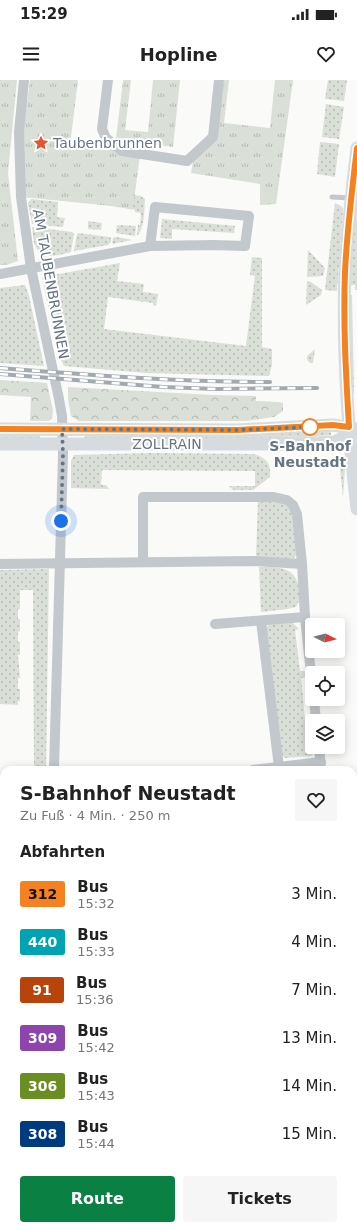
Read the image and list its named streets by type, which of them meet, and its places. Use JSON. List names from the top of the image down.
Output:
{
  "streets": {
    "main road": ["ZOLLRAIN"],
    "street": ["AM TAUBENBRUNNEN"]
  },
  "crossings": [
    ["AM TAUBENBRUNNEN", "ZOLLRAIN"]
  ],
  "places": {
    "place": ["Taubenbrunnen"],
    "other": ["S-Bahnhof Neustadt"]
  },
  "lines": ["bus line 312"],
  "north": "right",
  "page": {
    "status": "15:29",
    "header": "Hopline",
    "heading": [
      ["S-Bahnhof Neustadt", "Zu Fuß · 4 Min. · 250 m"],
      "Abfahrten"
    ],
    "list": [
      {
        "mark": "312",
        "name": "Bus",
        "note": "15:32",
        "value": "3 Min."
      },
      {
        "mark": "440",
        "name": "Bus",
        "note": "15:33",
        "value": "4 Min."
      },
      {
        "mark": "91",
        "name": "Bus",
        "note": "15:36",
        "value": "7 Min."
      },
      {
        "mark": "309",
        "name": "Bus",
        "note": "15:42",
        "value": "13 Min."
      },
      {
        "mark": "306",
        "name": "Bus",
        "note": "15:43",
        "value": "14 Min."
      },
      {
        "mark": "308",
        "name": "Bus",
        "note": "15:44",
        "value": "15 Min."
      }
    ],
    "buttons": ["Route", "Tickets"]
  }
}
